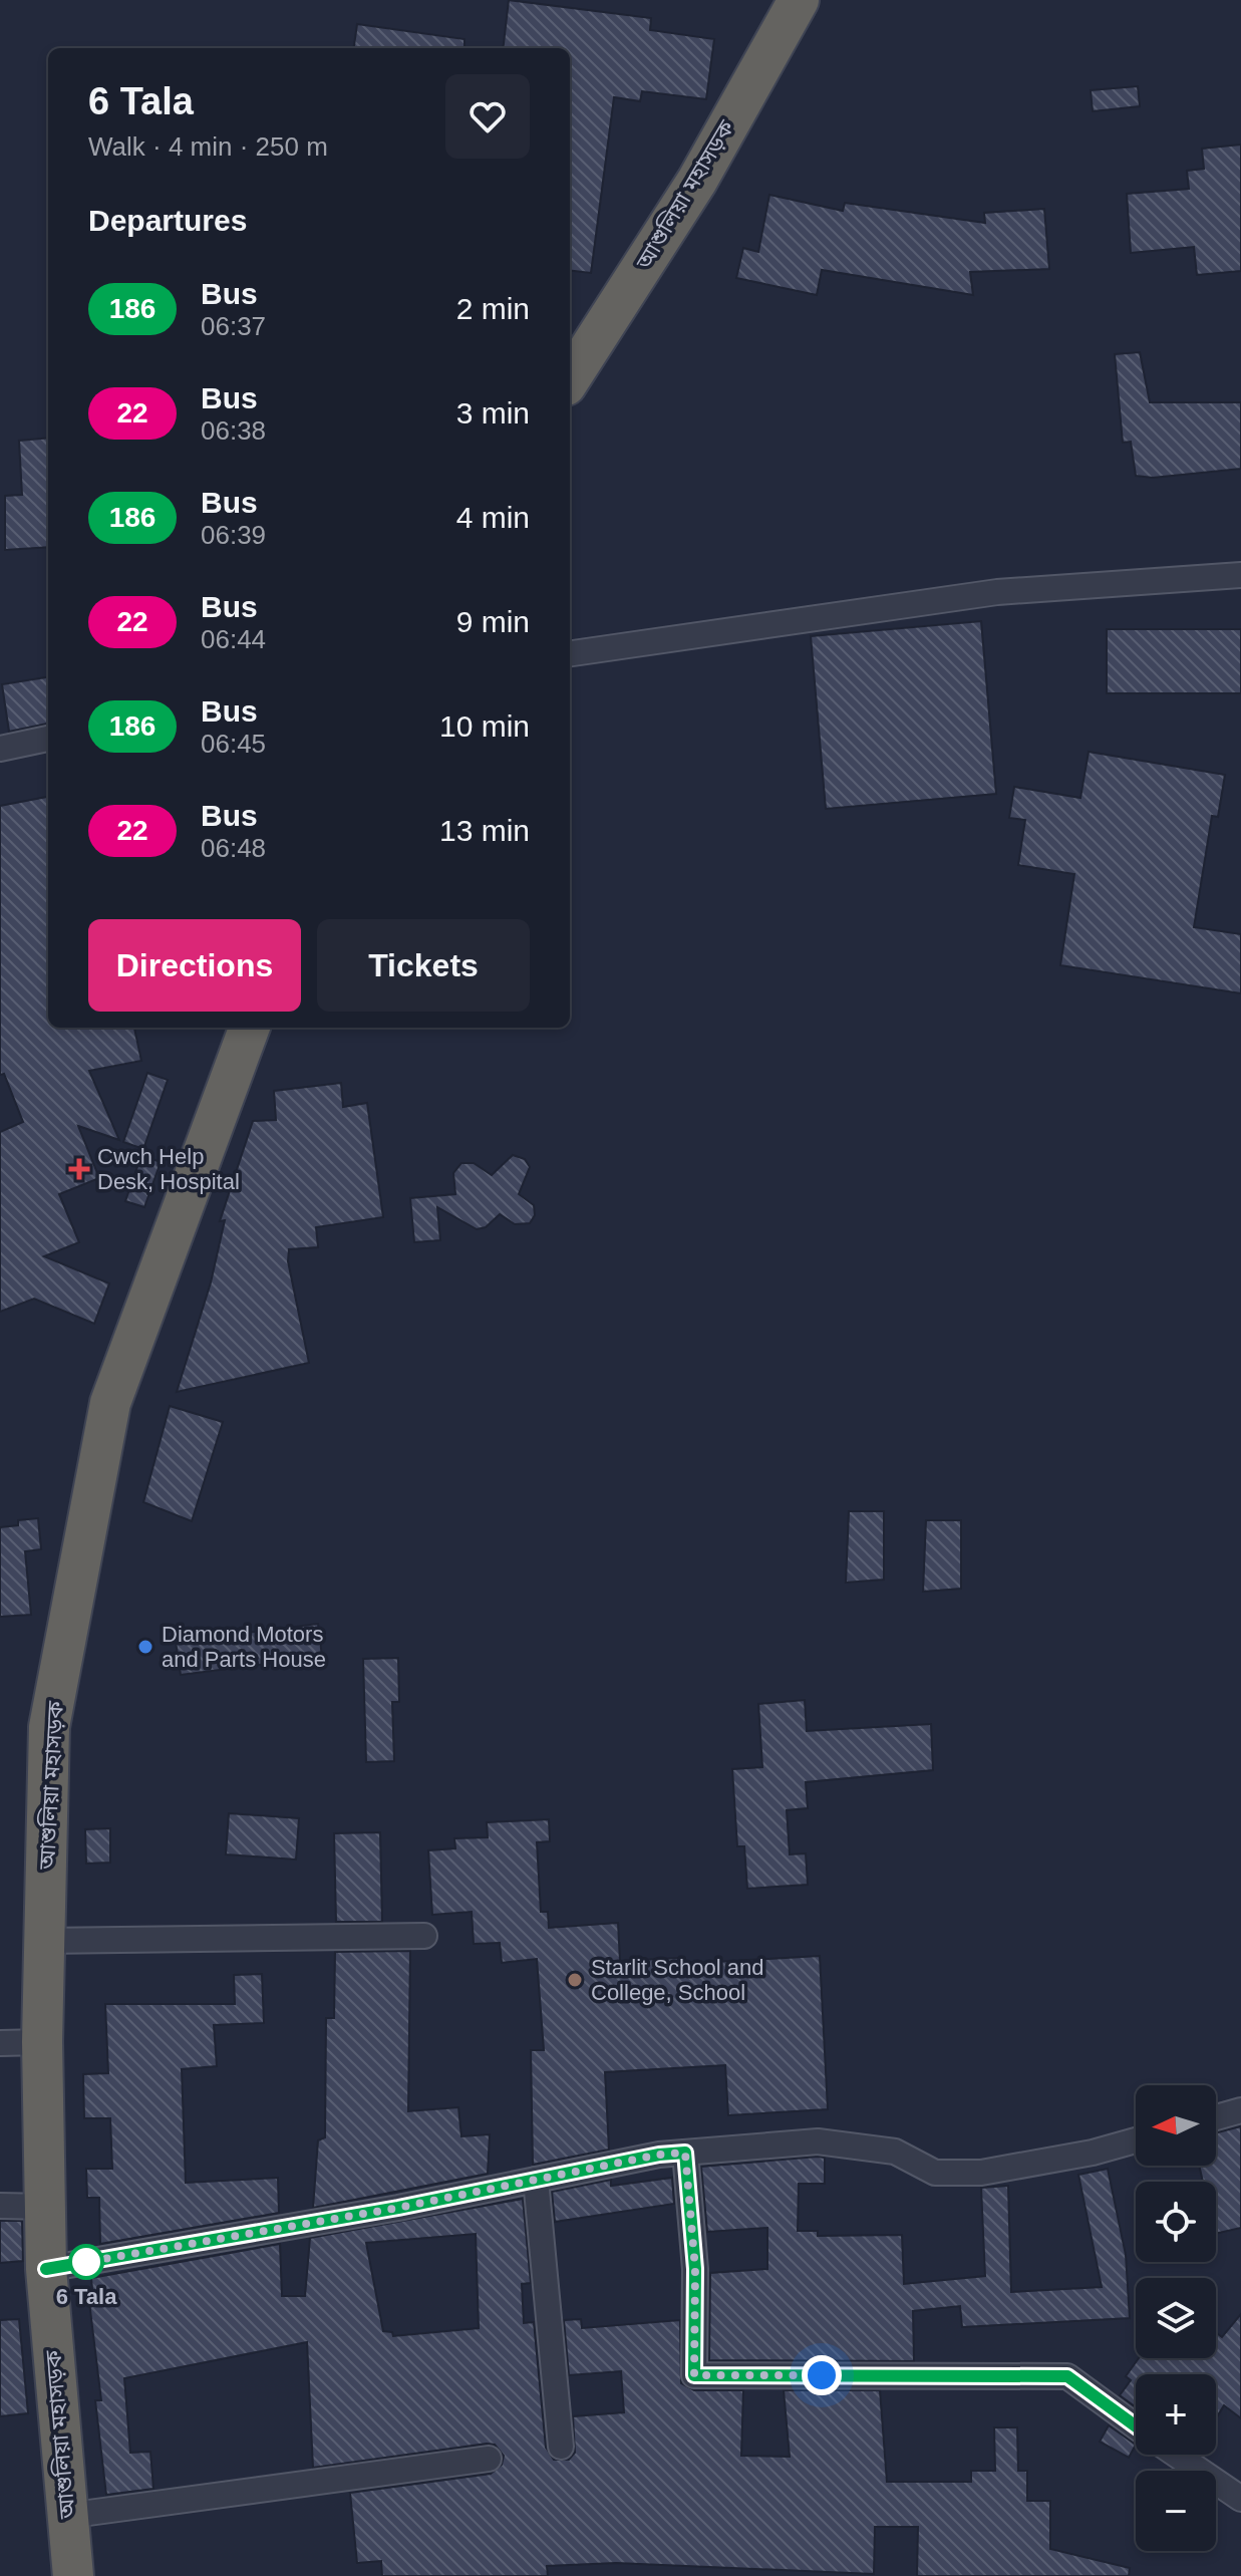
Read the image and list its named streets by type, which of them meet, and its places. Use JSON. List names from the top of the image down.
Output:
{
  "streets": {
    "highway": ["আশুলিয়া মহাসড়ক"]
  },
  "places": {
    "health": ["Cwch Help Desk, Hospital"],
    "other": ["Diamond Motors and Parts House", "Starlit School and College, School", "6 Tala"]
  },
  "lines": ["bus line 186"],
  "north": "left",
  "page": {
    "heading": [
      ["6 Tala", "Walk · 4 min · 250 m"],
      "Departures"
    ],
    "list": [
      {
        "mark": "186",
        "name": "Bus",
        "note": "06:37",
        "value": "2 min"
      },
      {
        "mark": "22",
        "name": "Bus",
        "note": "06:38",
        "value": "3 min"
      },
      {
        "mark": "186",
        "name": "Bus",
        "note": "06:39",
        "value": "4 min"
      },
      {
        "mark": "22",
        "name": "Bus",
        "note": "06:44",
        "value": "9 min"
      },
      {
        "mark": "186",
        "name": "Bus",
        "note": "06:45",
        "value": "10 min"
      },
      {
        "mark": "22",
        "name": "Bus",
        "note": "06:48",
        "value": "13 min"
      }
    ],
    "buttons": ["Directions", "Tickets"],
    "map_buttons": ["+", "−"]
  }
}
